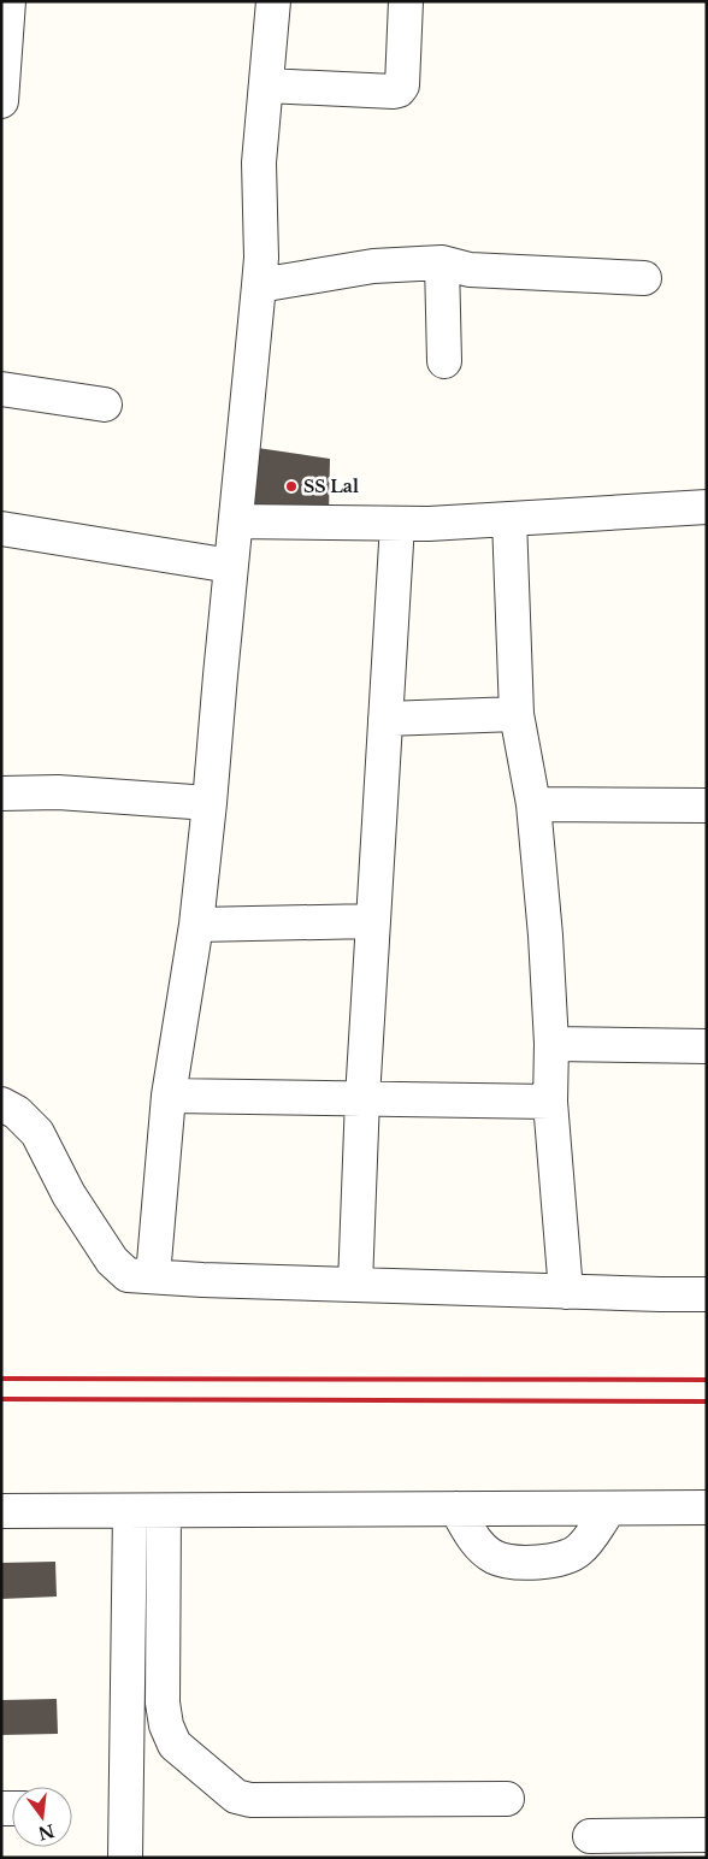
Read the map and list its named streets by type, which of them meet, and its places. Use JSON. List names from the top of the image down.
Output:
{
  "places": ["SS Lal"],
  "north": "bottom"
}
